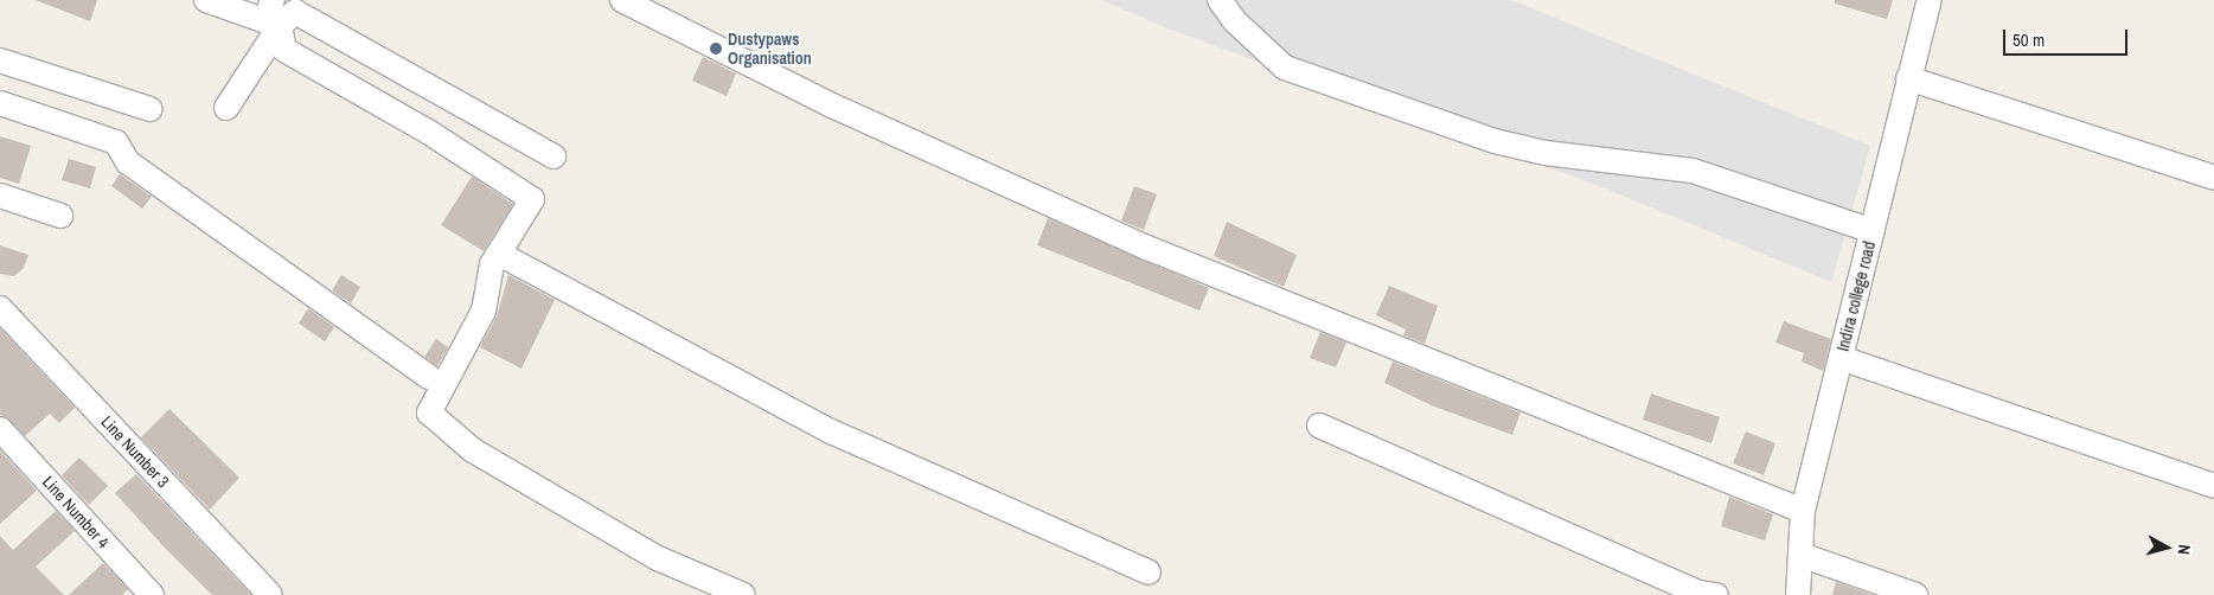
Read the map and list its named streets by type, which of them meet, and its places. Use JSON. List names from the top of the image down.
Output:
{
  "streets": {
    "street": ["Indira college road", "Line Number 3", "Line Number 4"]
  },
  "places": ["Dustypaws Organisation"],
  "scale_bar": "50 m",
  "north": "right"
}
